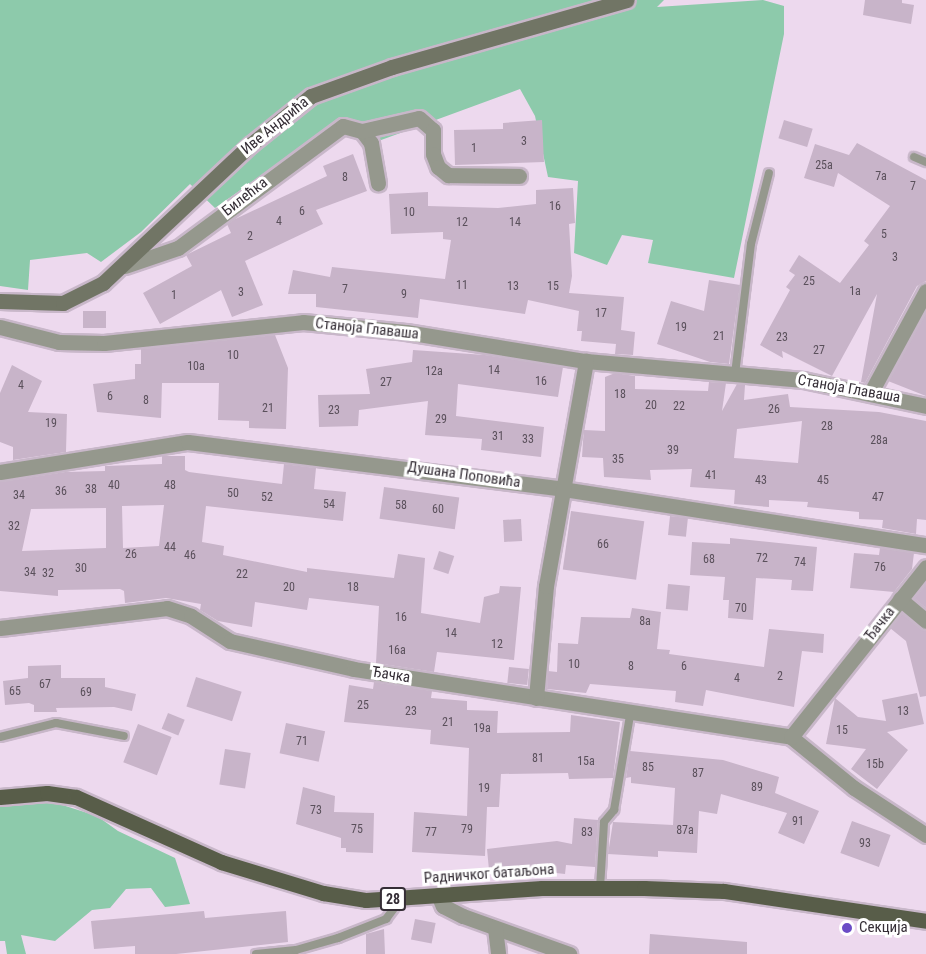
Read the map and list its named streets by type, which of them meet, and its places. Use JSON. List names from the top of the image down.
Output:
{
  "streets": {
    "main road": ["Радничког батаљона", "28"],
    "street": [
      "Иве Андрића",
      "Билећка",
      "Станоја Главаша",
      "Душана Поповића",
      "Ђачка"
    ]
  },
  "crossings": [
    ["Иве Андрића", "Билећка"]
  ],
  "places": ["Секција"],
  "house_numbers": [
    "3",
    "1",
    "25a",
    "7a",
    "8",
    "7",
    "16",
    "6",
    "10",
    "4",
    "12",
    "14",
    "5",
    "2",
    "3",
    "25",
    "11",
    "13",
    "15",
    "7",
    "1a",
    "3",
    "9",
    "1",
    "17",
    "19",
    "21",
    "23",
    "27",
    "10",
    "10a",
    "14",
    "12a",
    "16",
    "27",
    "4",
    "18",
    "6",
    "8",
    "20",
    "22",
    "21",
    "26",
    "23",
    "29",
    "19",
    "28",
    "31",
    "33",
    "28a",
    "39",
    "35",
    "41",
    "43",
    "45",
    "40",
    "48",
    "38",
    "36",
    "50",
    "34",
    "52",
    "47",
    "54",
    "58",
    "60",
    "32",
    "66",
    "44",
    "26",
    "46",
    "72",
    "68",
    "74",
    "76",
    "30",
    "34",
    "32",
    "22",
    "20",
    "18",
    "70",
    "16",
    "8a",
    "14",
    "12",
    "16a",
    "10",
    "8",
    "6",
    "2",
    "4",
    "67",
    "65",
    "69",
    "25",
    "23",
    "13",
    "21",
    "19a",
    "15",
    "71",
    "81",
    "15a",
    "15b",
    "85",
    "87",
    "89",
    "19",
    "73",
    "91",
    "75",
    "79",
    "87a",
    "77",
    "83",
    "93"
  ]
}
